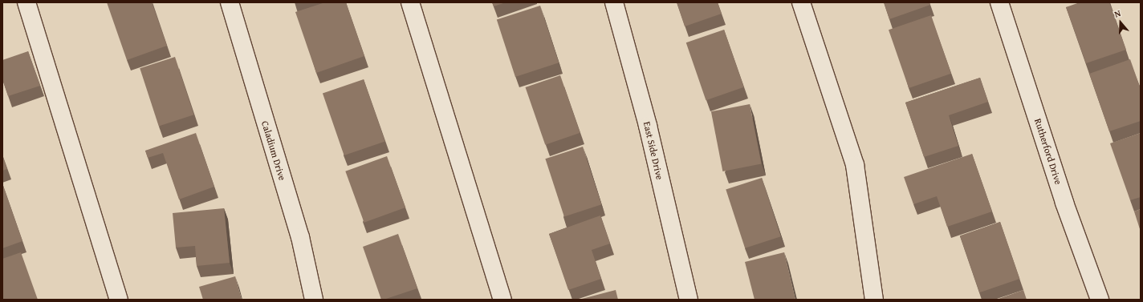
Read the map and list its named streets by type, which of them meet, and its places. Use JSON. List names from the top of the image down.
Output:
{
  "streets": {
    "street": ["Caladium Drive", "East Side Drive", "Rutherford Drive"]
  },
  "north": "top"
}
